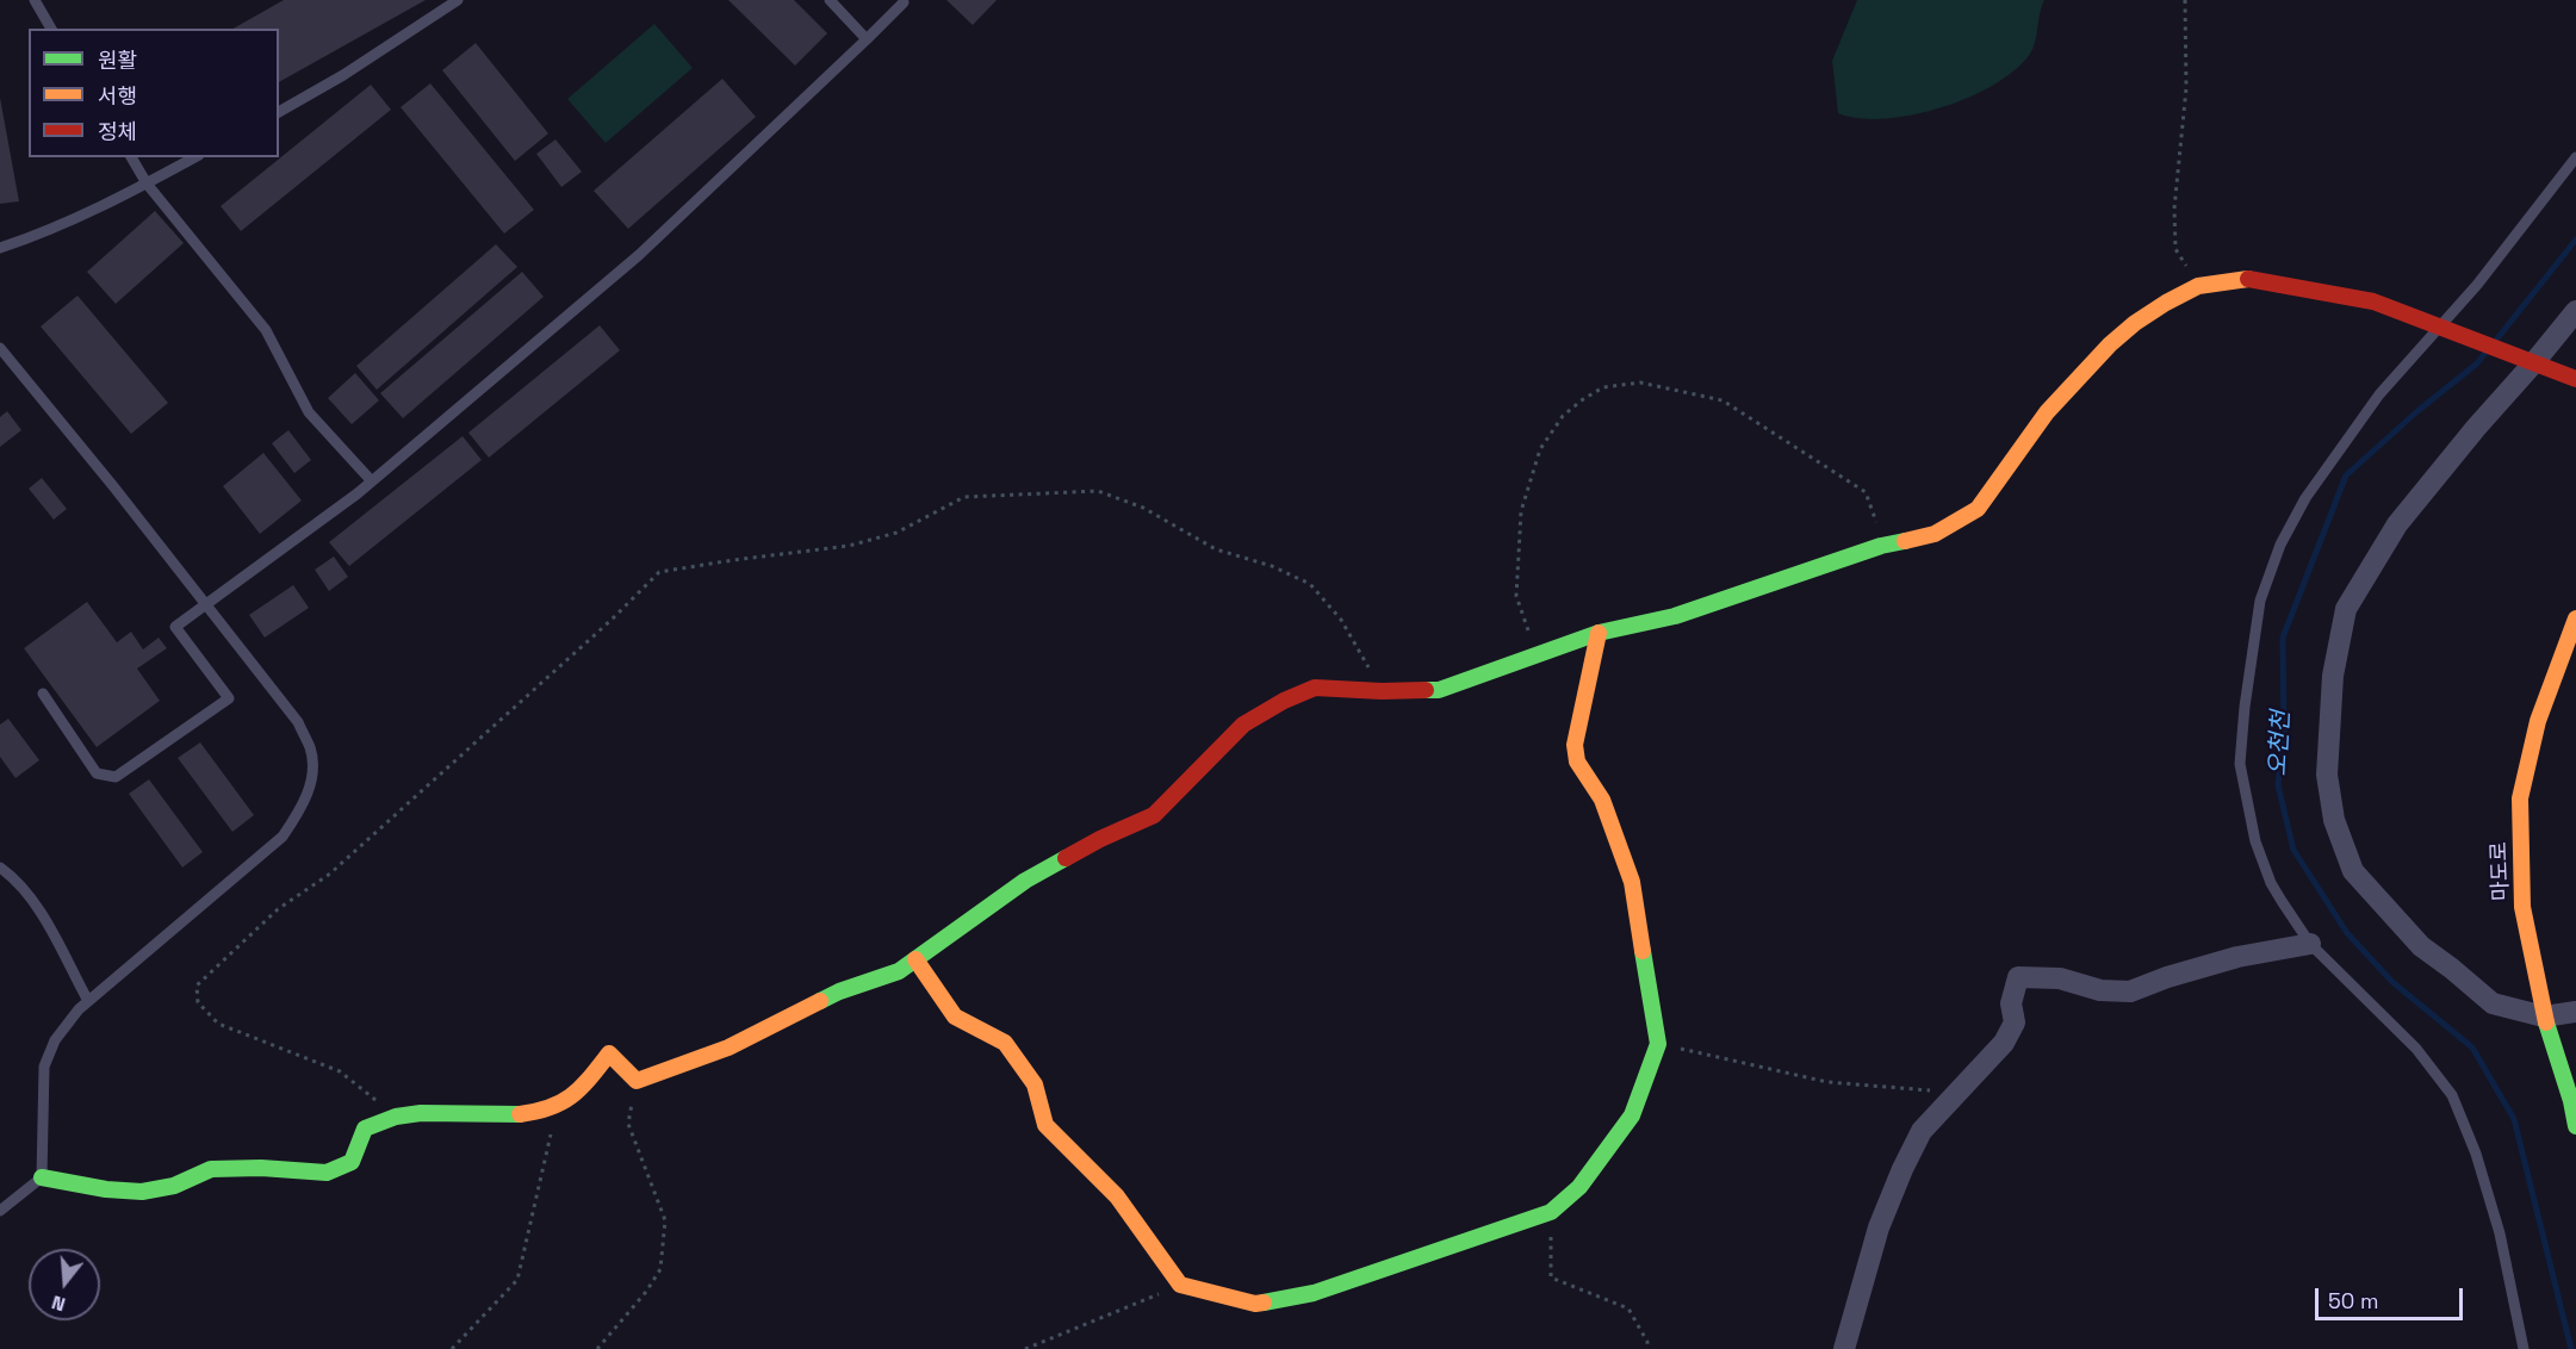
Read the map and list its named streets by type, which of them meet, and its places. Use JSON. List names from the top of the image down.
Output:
{
  "streets": {
    "street": ["마도로"]
  },
  "water": ["오천천"],
  "legend": ["원활", "서행", "정체"],
  "scale_bar": "50 m",
  "north": "bottom"
}
